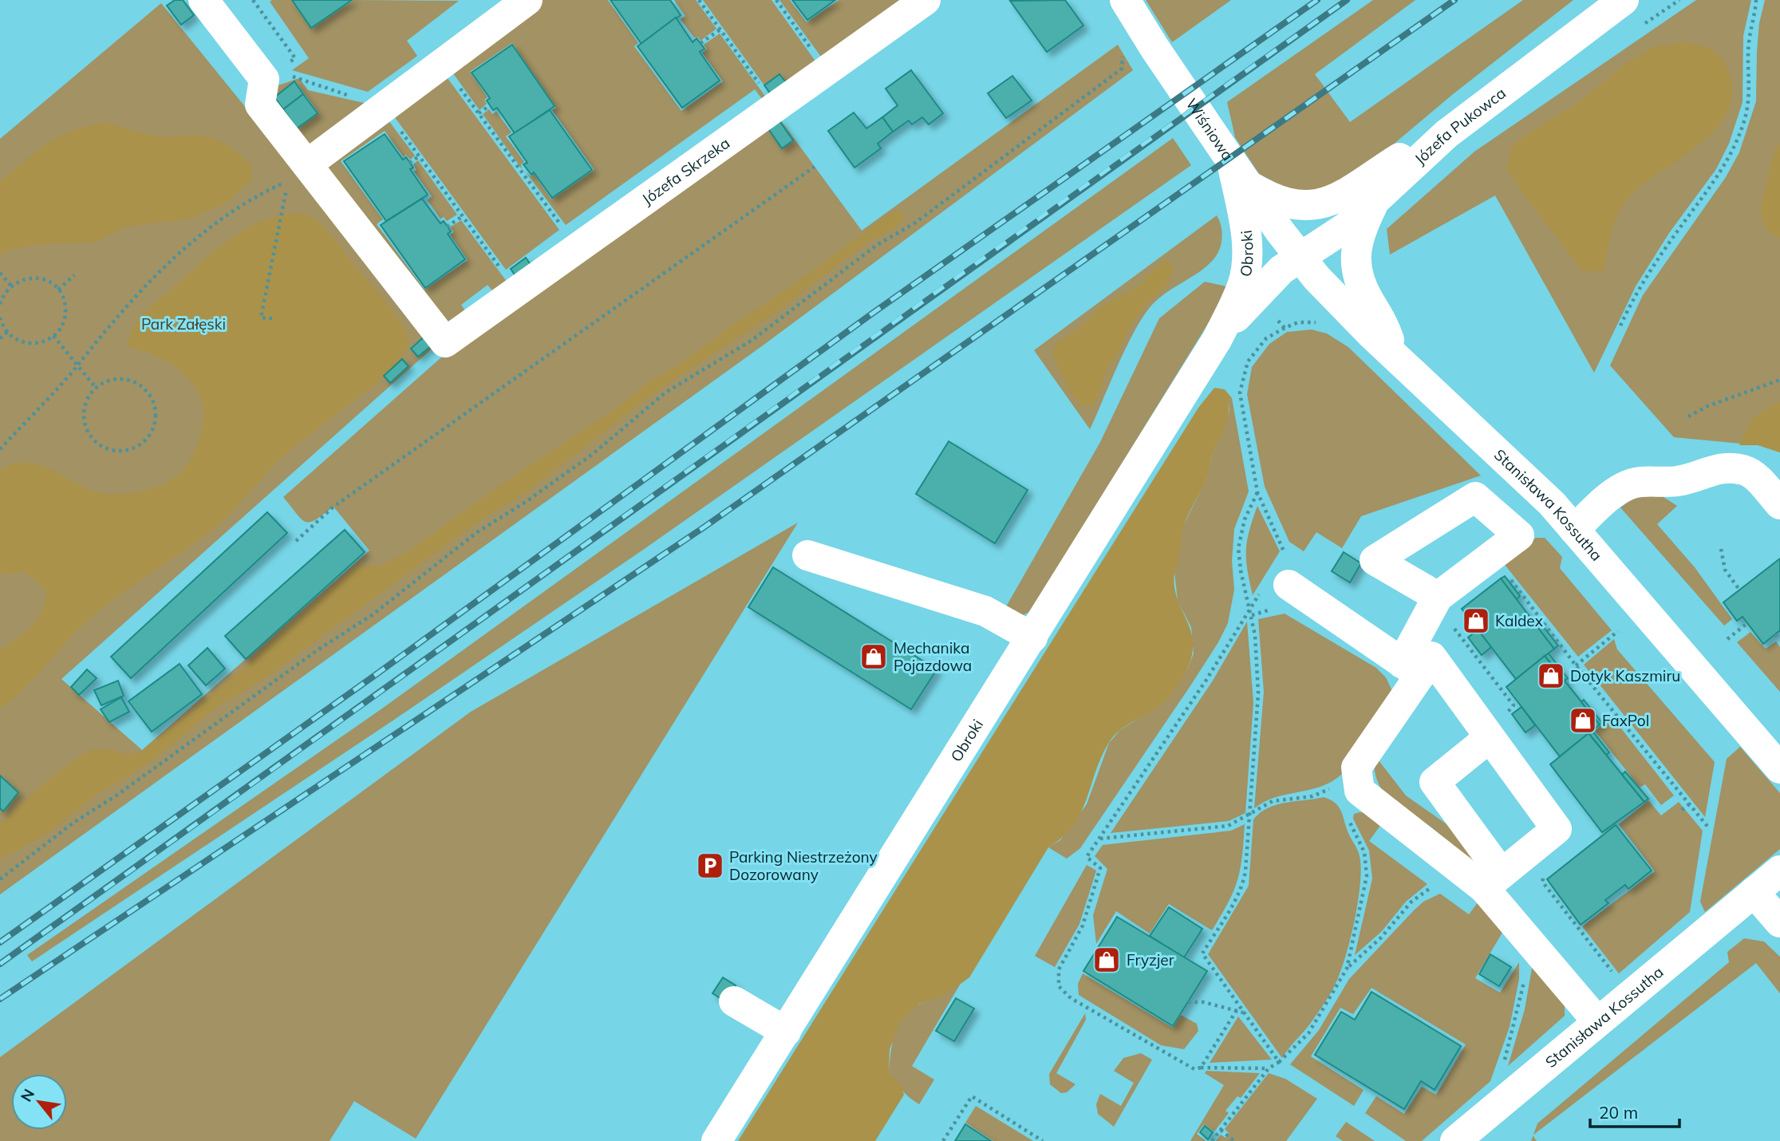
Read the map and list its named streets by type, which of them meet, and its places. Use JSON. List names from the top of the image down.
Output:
{
  "streets": {
    "street": [
      "Józefa Pukowca",
      "Wiśniowa",
      "Józefa Skrzeka",
      "Obroki",
      "Stanisława Kossutha"
    ]
  },
  "crossings": [
    ["Józefa Pukowca", "Wiśniowa"],
    ["Józefa Pukowca", "Obroki"],
    ["Józefa Pukowca", "Stanisława Kossutha"],
    ["Wiśniowa", "Obroki"],
    ["Wiśniowa", "Stanisława Kossutha"],
    ["Obroki", "Stanisława Kossutha"]
  ],
  "parks": ["Park Załęski"],
  "places": {
    "shop": [
      "Kaldex",
      "Mechanika Pojazdowa",
      "Dotyk Kaszmiru",
      "FaxPol",
      "Fryzjer"
    ],
    "parking": ["Parking Niestrzeżony Dozorowany"]
  },
  "scale_bar": "20 m",
  "north": "top left"
}
